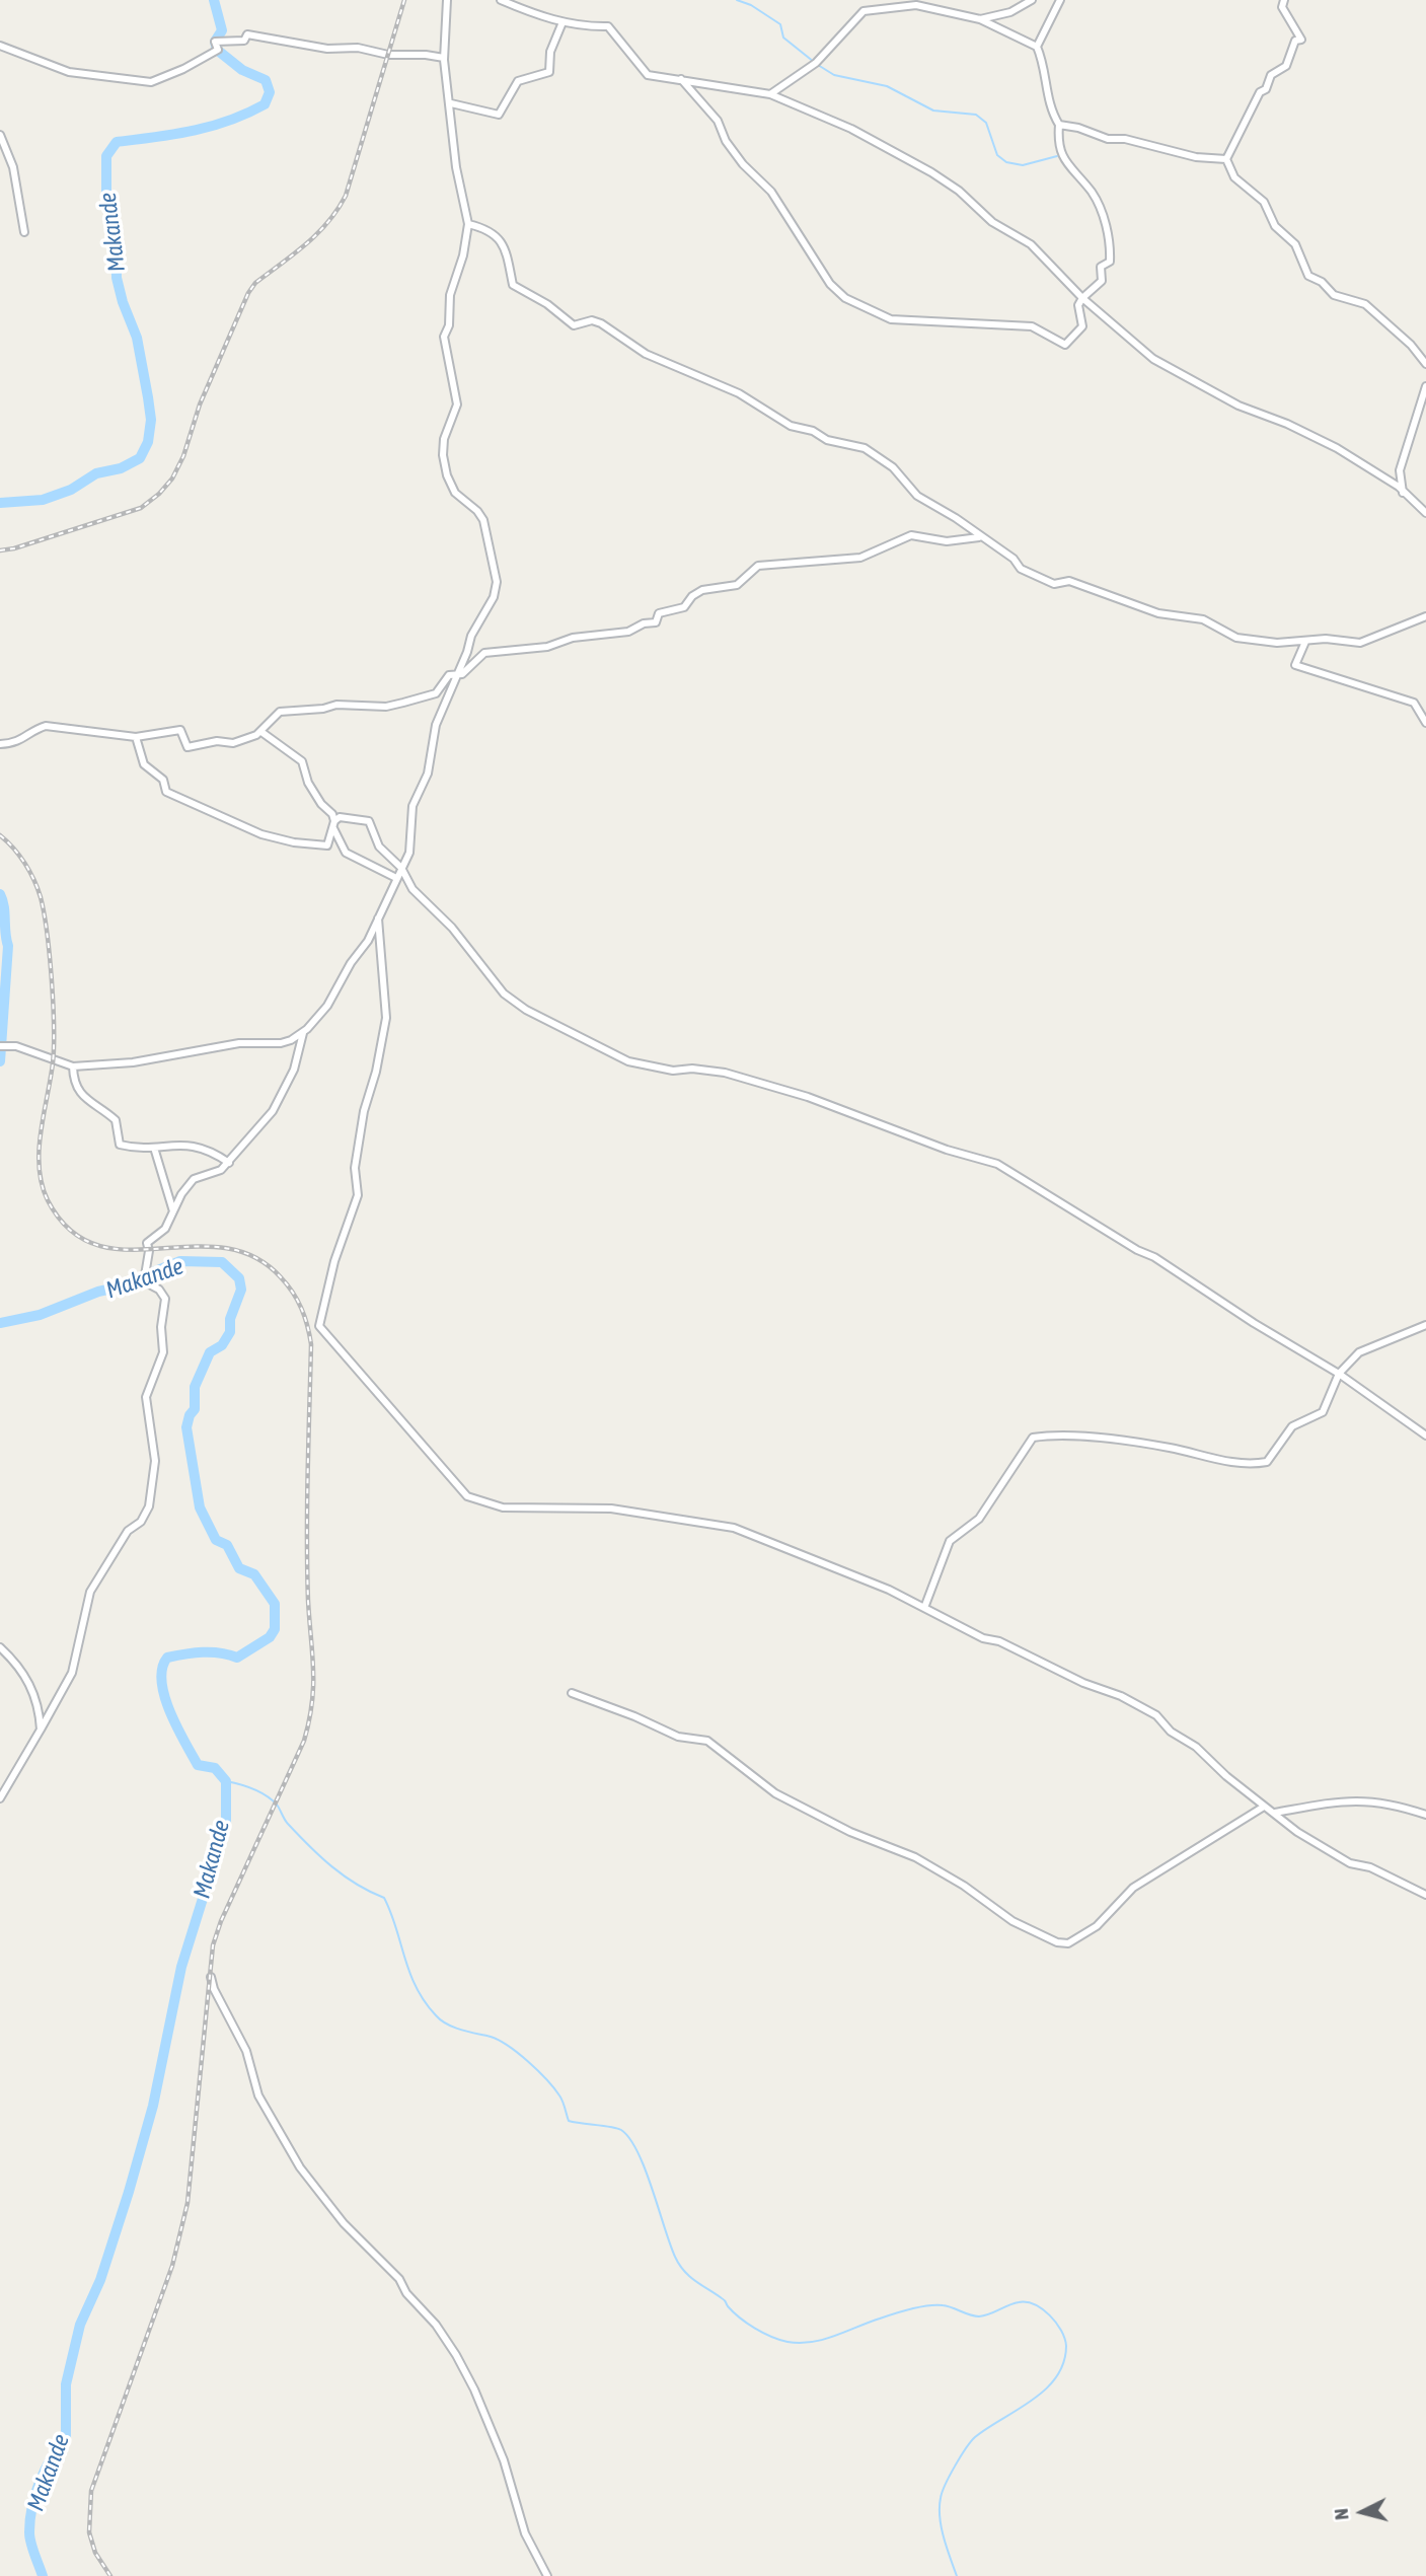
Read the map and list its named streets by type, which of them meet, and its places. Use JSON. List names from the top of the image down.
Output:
{
  "water": ["Makande"],
  "north": "left"
}
